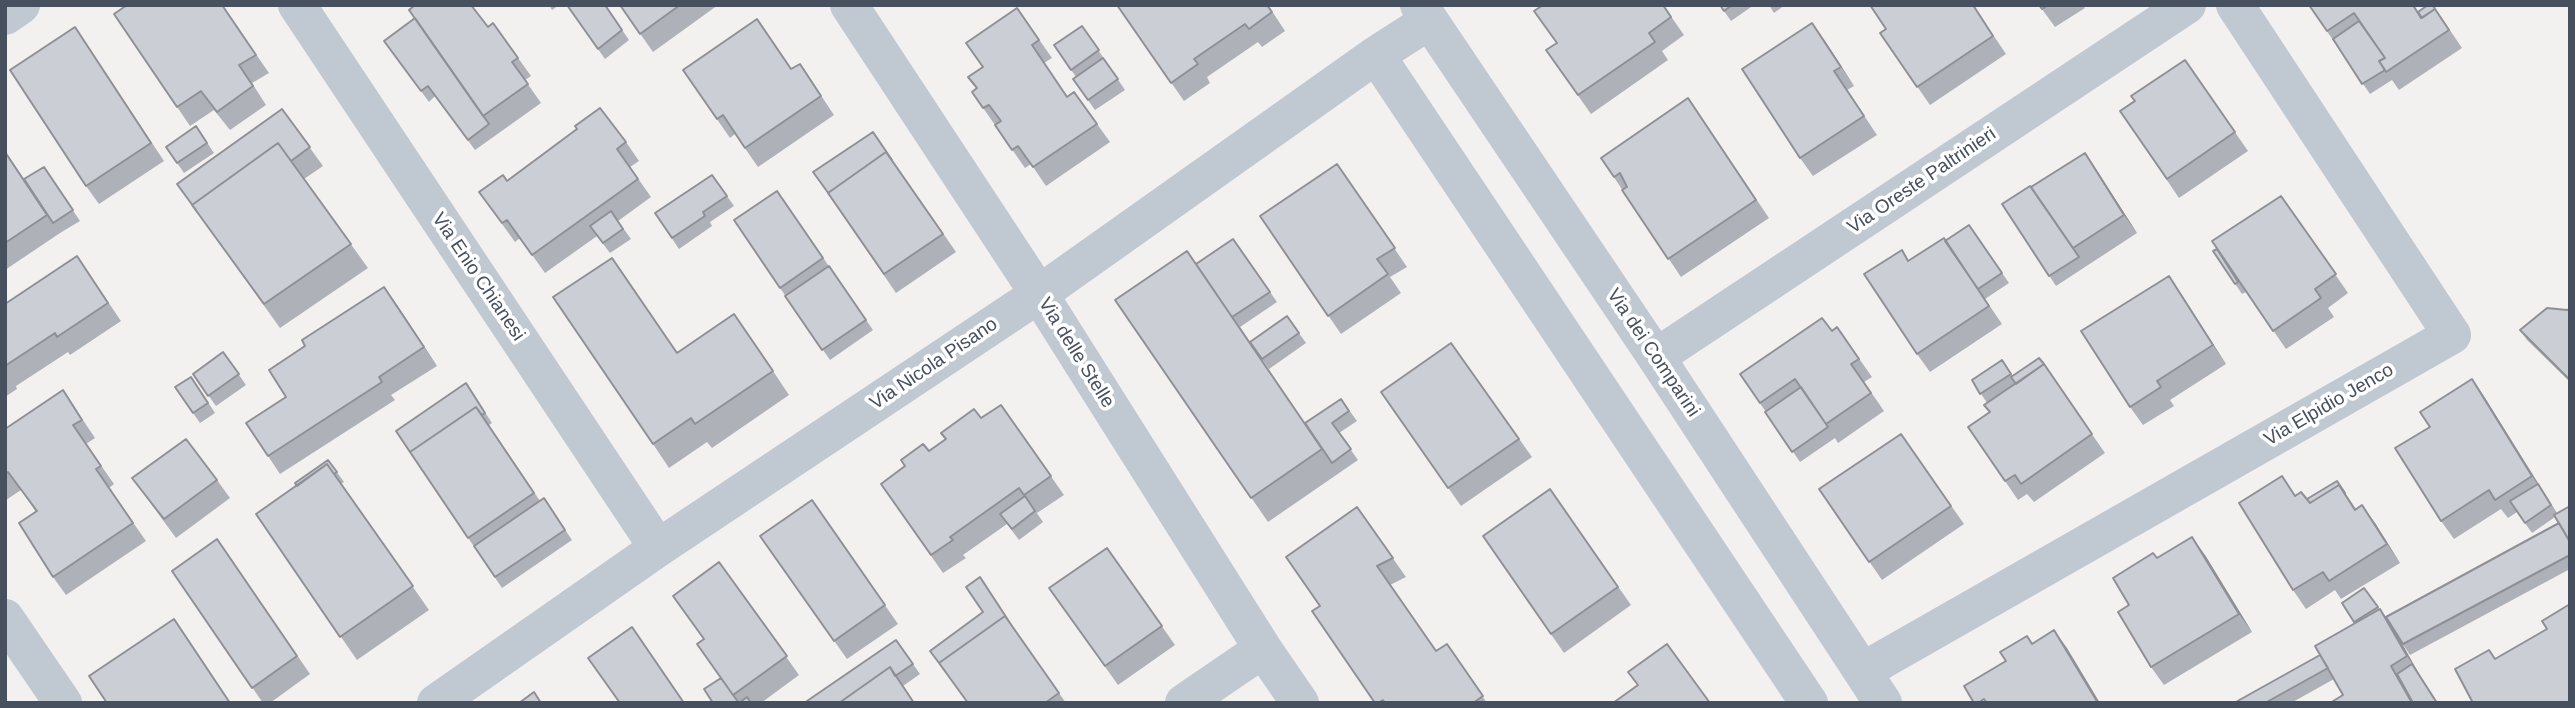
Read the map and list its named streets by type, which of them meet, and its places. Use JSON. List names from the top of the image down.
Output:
{
  "streets": {
    "street": [
      "Via Oreste Paltrinieri",
      "Via Enio Chianesi",
      "Via delle Stelle",
      "Via dei Comparini",
      "Via Nicola Pisano",
      "Via Elpidio Jenco"
    ]
  },
  "crossings": [
    ["Via Oreste Paltrinieri", "Via dei Comparini"],
    ["Via Enio Chianesi", "Via Nicola Pisano"],
    ["Via delle Stelle", "Via Nicola Pisano"],
    ["Via dei Comparini", "Via Nicola Pisano"],
    ["Via dei Comparini", "Via Elpidio Jenco"]
  ]
}
